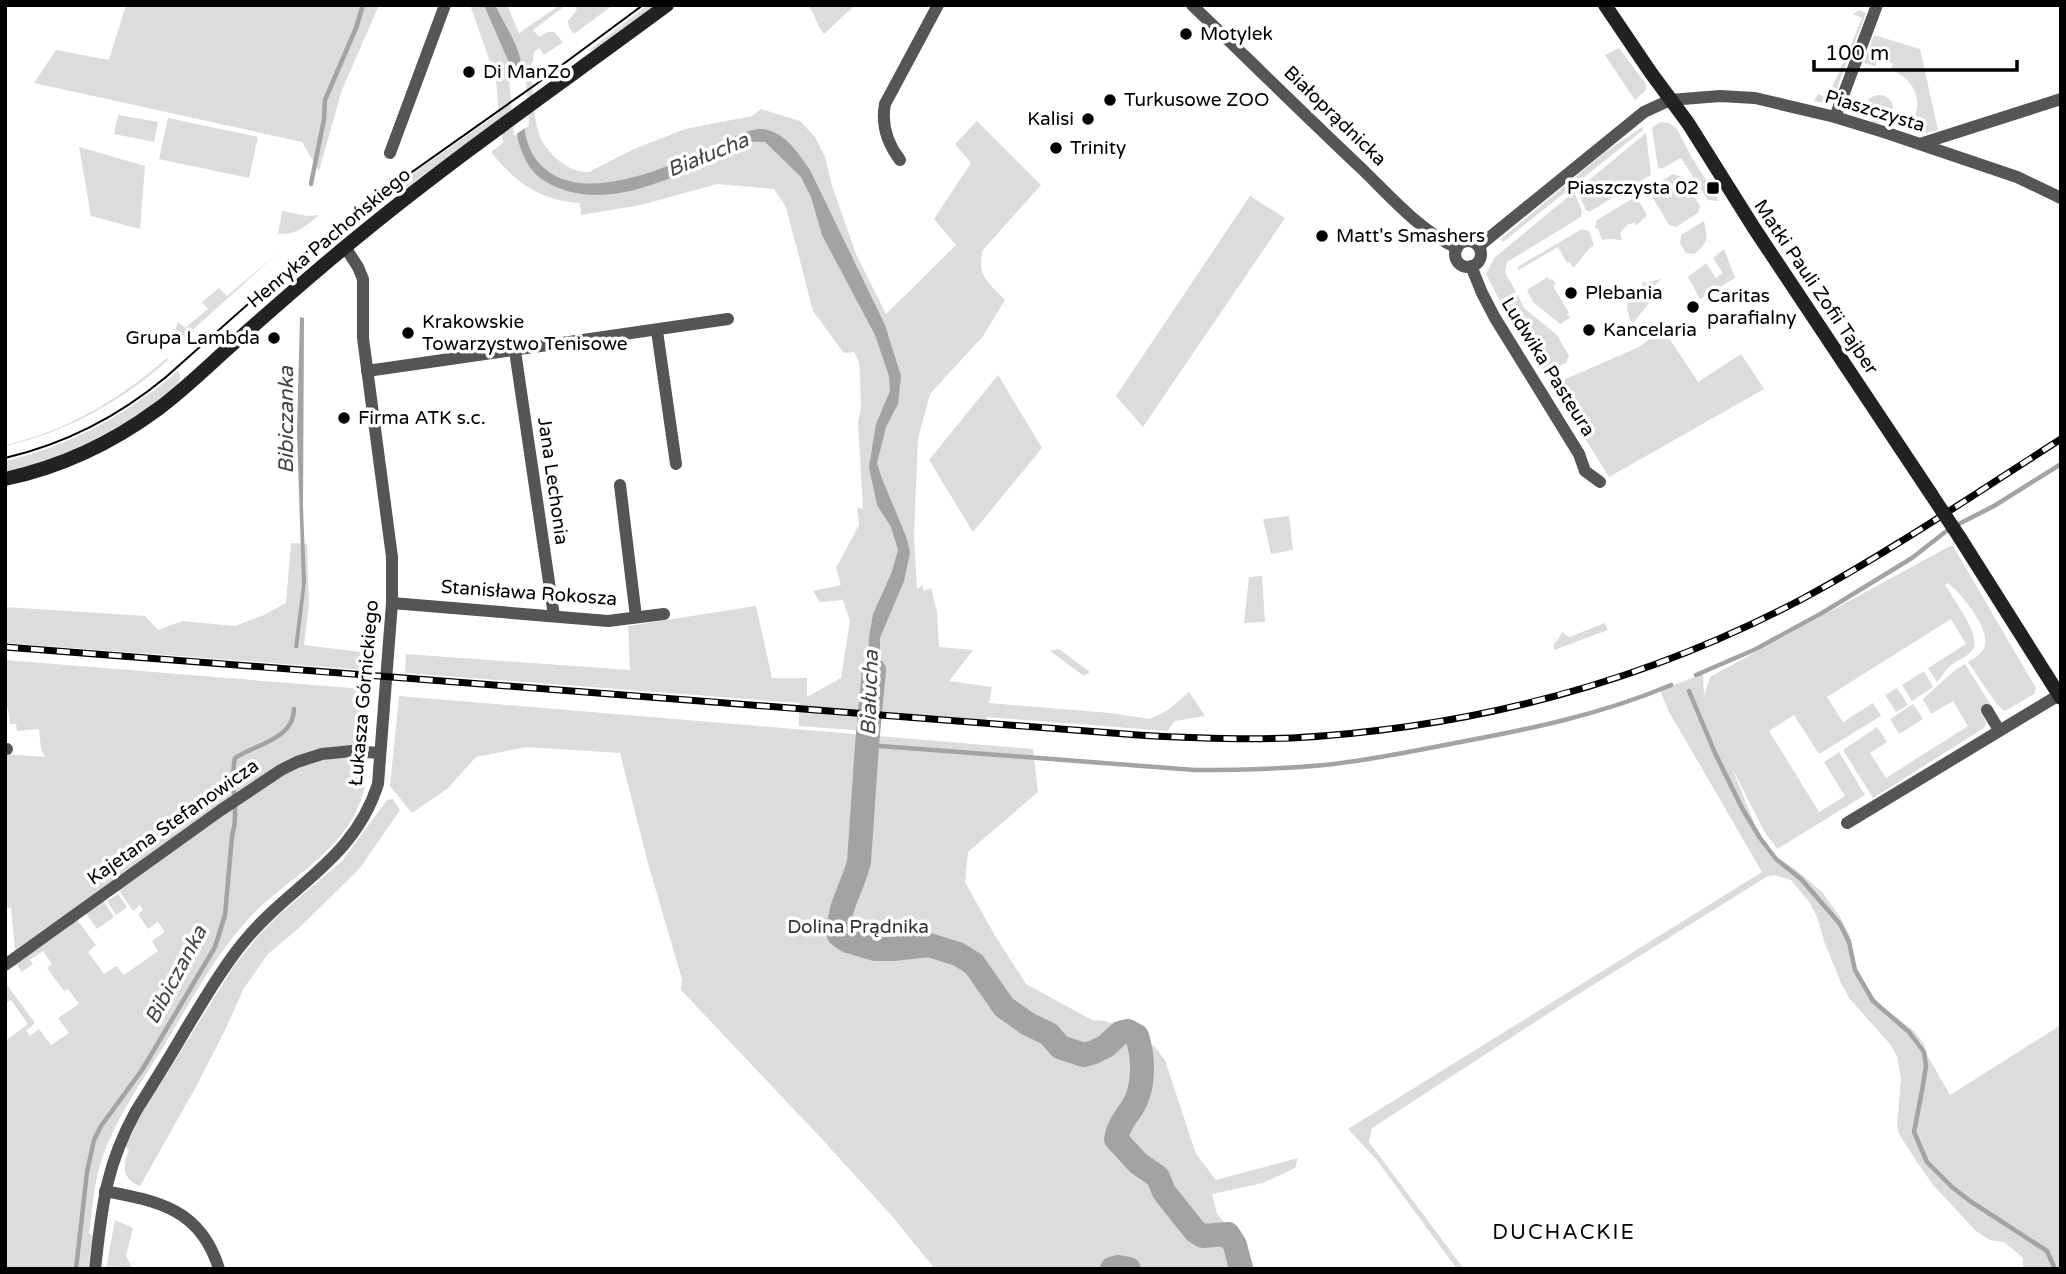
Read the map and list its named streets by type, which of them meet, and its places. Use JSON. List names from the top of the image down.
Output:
{
  "streets": {
    "street": [
      "Piaszczysta",
      "Białoprądnicka",
      "Henryka Pachońskiego",
      "Matki Pauli Zofii Tajber",
      "Ludwika Pasteura",
      "Jana Lechonia",
      "Stanisława Rokosza",
      "Łukasza Górnickiego",
      "Kajetana Stefanowicza"
    ]
  },
  "crossings": [
    ["Piaszczysta", "Matki Pauli Zofii Tajber"],
    ["Białoprądnicka", "Ludwika Pasteura"],
    ["Henryka Pachońskiego", "Łukasza Górnickiego"],
    ["Jana Lechonia", "Stanisława Rokosza"],
    ["Stanisława Rokosza", "Łukasza Górnickiego"],
    ["Łukasza Górnickiego", "Kajetana Stefanowicza"]
  ],
  "districts": ["DUCHACKIE"],
  "water": ["Białucha", "Bibiczanka"],
  "parks": ["Dolina Prądnika"],
  "places": {
    "other": [
      "Motylek",
      "Di ManZo",
      "Turkusowe ZOO",
      "Kalisi",
      "Trinity",
      "Matt's Smashers",
      "Plebania",
      "Caritas parafialny",
      "Kancelaria",
      "Krakowskie Towarzystwo Tenisowe",
      "Grupa Lambda",
      "Firma ATK s.c."
    ],
    "transit": ["Piaszczysta 02"]
  },
  "scale_bar": "100 m"
}
